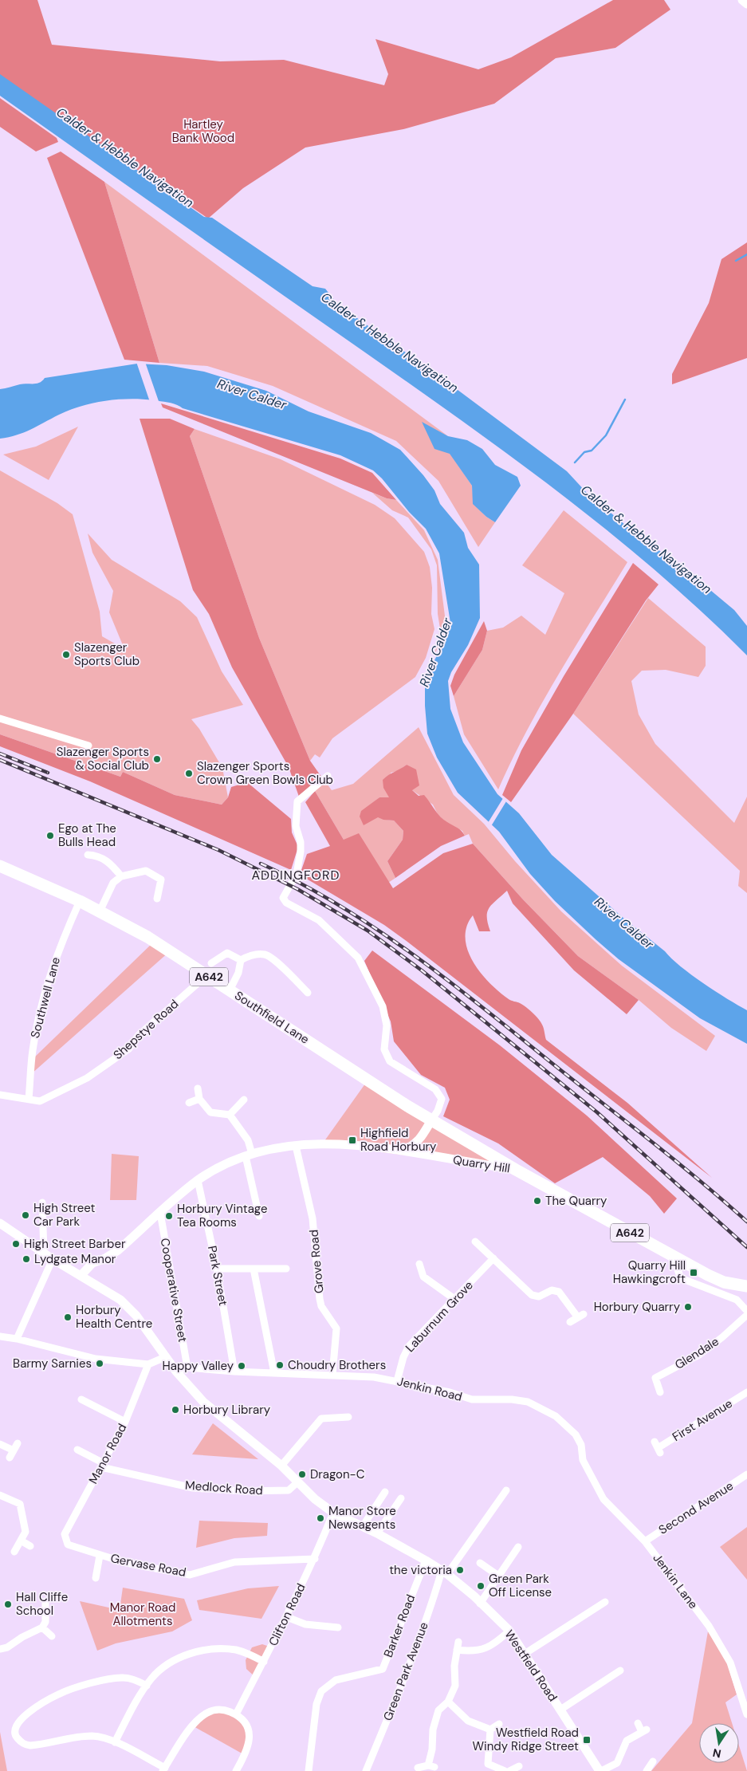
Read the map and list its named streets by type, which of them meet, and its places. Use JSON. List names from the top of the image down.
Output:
{
  "streets": {
    "highway": ["A642", "Southfield Lane", "Quarry Hill"],
    "main road": ["Westfield Road"],
    "street": [
      "Southwell Lane",
      "Shepstye Road",
      "Grove Road",
      "Park Street",
      "Cooperative Street",
      "Laburnum Grove",
      "Glendale",
      "Jenkin Road",
      "First Avenue",
      "Manor Road",
      "Medlock Road",
      "Second Avenue",
      "Gervase Road",
      "Jenkin Lane",
      "Clifton Road",
      "Barker Road",
      "Green Park Avenue"
    ]
  },
  "crossings": [
    ["Southwell Lane", "Southfield Lane"],
    ["Southwell Lane", "Shepstye Road"],
    ["Southfield Lane", "Quarry Hill"],
    ["Quarry Hill", "Grove Road"],
    ["Quarry Hill", "Park Street"],
    ["Quarry Hill", "Cooperative Street"],
    ["Quarry Hill", "Westfield Road"],
    ["Grove Road", "Jenkin Road"],
    ["Park Street", "Jenkin Road"],
    ["Cooperative Street", "Jenkin Road"],
    ["Laburnum Grove", "Jenkin Road"],
    ["Jenkin Road", "Jenkin Lane"],
    ["Jenkin Road", "Westfield Road"],
    ["Manor Road", "Medlock Road"],
    ["Manor Road", "Gervase Road"],
    ["Medlock Road", "Westfield Road"],
    ["Second Avenue", "Jenkin Lane"],
    ["Gervase Road", "Clifton Road"],
    ["Clifton Road", "Westfield Road"],
    ["Barker Road", "Westfield Road"],
    ["Westfield Road", "Green Park Avenue"]
  ],
  "districts": ["ADDINGFORD"],
  "water": ["Calder & Hebble Navigation", "River Calder"],
  "parks": ["Hartley Bank Wood", "Manor Road Allotments"],
  "places": {
    "other": [
      "Slazenger Sports Club",
      "Slazenger Sports & Social Club",
      "Slazenger Sports Crown Green Bowls Club",
      "Ego at The Bulls Head",
      "The Quarry",
      "High Street Car Park",
      "Horbury Vintage Tea Rooms",
      "High Street Barber",
      "Lydgate Manor",
      "Horbury Quarry",
      "Horbury Health Centre",
      "Barmy Sarnies",
      "Choudry Brothers",
      "Happy Valley",
      "Horbury Library",
      "Dragon-C",
      "Manor Store Newsagents",
      "the victoria",
      "Green Park Off License",
      "Hall Cliffe School"
    ],
    "transit": ["Highfield Road Horbury", "Quarry Hill Hawkingcroft", "Westfield Road Windy Ridge Street"]
  },
  "north": "bottom"
}
